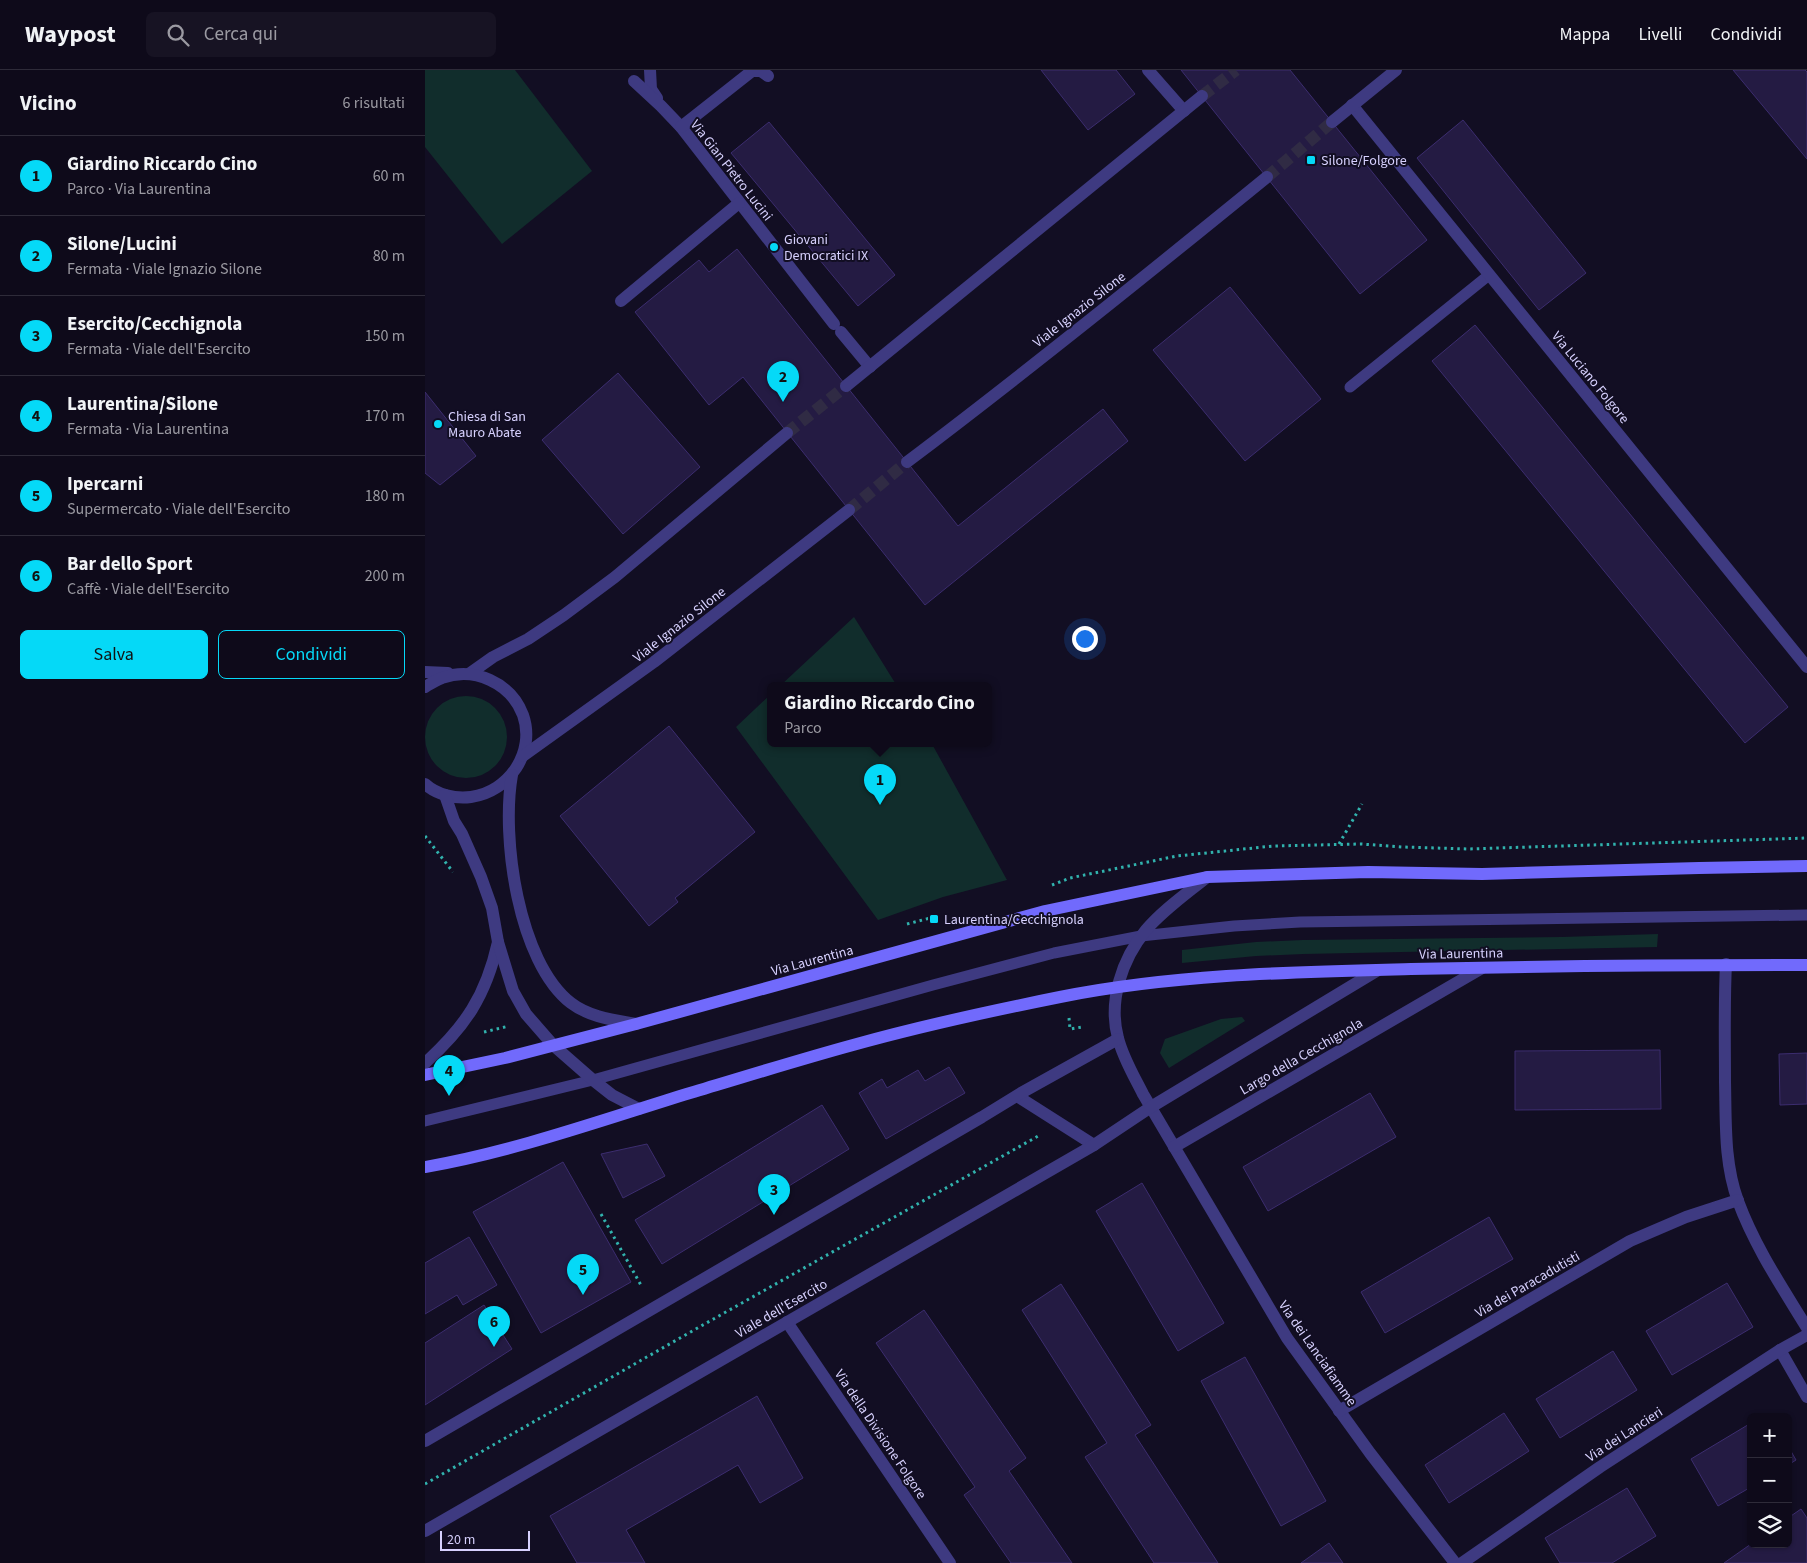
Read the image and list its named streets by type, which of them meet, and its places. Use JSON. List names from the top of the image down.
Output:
{
  "streets": {
    "main road": ["Via Laurentina"],
    "street": [
      "Via Gian Pietro Lucini",
      "Viale Ignazio Silone",
      "Via Luciano Folgore",
      "Largo della Cecchignola",
      "Via dei Paracadutisti",
      "Viale dell'Esercito",
      "Via dei Lanciafiamme",
      "Via della Divisione Folgore",
      "Via dei Lancieri"
    ]
  },
  "crossings": [
    ["Via Laurentina", "Largo della Cecchignola"],
    ["Largo della Cecchignola", "Via dei Lanciafiamme"],
    ["Via dei Paracadutisti", "Via dei Lanciafiamme"],
    ["Viale dell'Esercito", "Via della Divisione Folgore"]
  ],
  "places": {
    "transit": ["Silone/Folgore", "Laurentina/Cecchignola"],
    "other": ["Giovani Democratici IX", "Chiesa di San Mauro Abate"]
  },
  "scale_bar": "20 m",
  "page": {
    "header": "Waypost",
    "search": "Cerca qui",
    "nav": ["Mappa", "Livelli", "Condividi"],
    "heading": ["Vicino", "6 risultati"],
    "list": [
      {
        "mark": "1",
        "name": "Giardino Riccardo Cino",
        "note": "Parco · Via Laurentina",
        "value": "60 m"
      },
      {
        "mark": "2",
        "name": "Silone/Lucini",
        "note": "Fermata · Viale Ignazio Silone",
        "value": "80 m"
      },
      {
        "mark": "3",
        "name": "Esercito/Cecchignola",
        "note": "Fermata · Viale dell'Esercito",
        "value": "150 m"
      },
      {
        "mark": "4",
        "name": "Laurentina/Silone",
        "note": "Fermata · Via Laurentina",
        "value": "170 m"
      },
      {
        "mark": "5",
        "name": "Ipercarni",
        "note": "Supermercato · Viale dell'Esercito",
        "value": "180 m"
      },
      {
        "mark": "6",
        "name": "Bar dello Sport",
        "note": "Caffè · Viale dell'Esercito",
        "value": "200 m"
      }
    ],
    "pins": [
      "2",
      "1",
      "4",
      "3",
      "5",
      "6"
    ],
    "buttons": ["Salva", "Condividi"],
    "popup": ["Giardino Riccardo Cino", "Parco"],
    "map_buttons": ["+", "−"],
    "scale": "20 m"
  }
}
